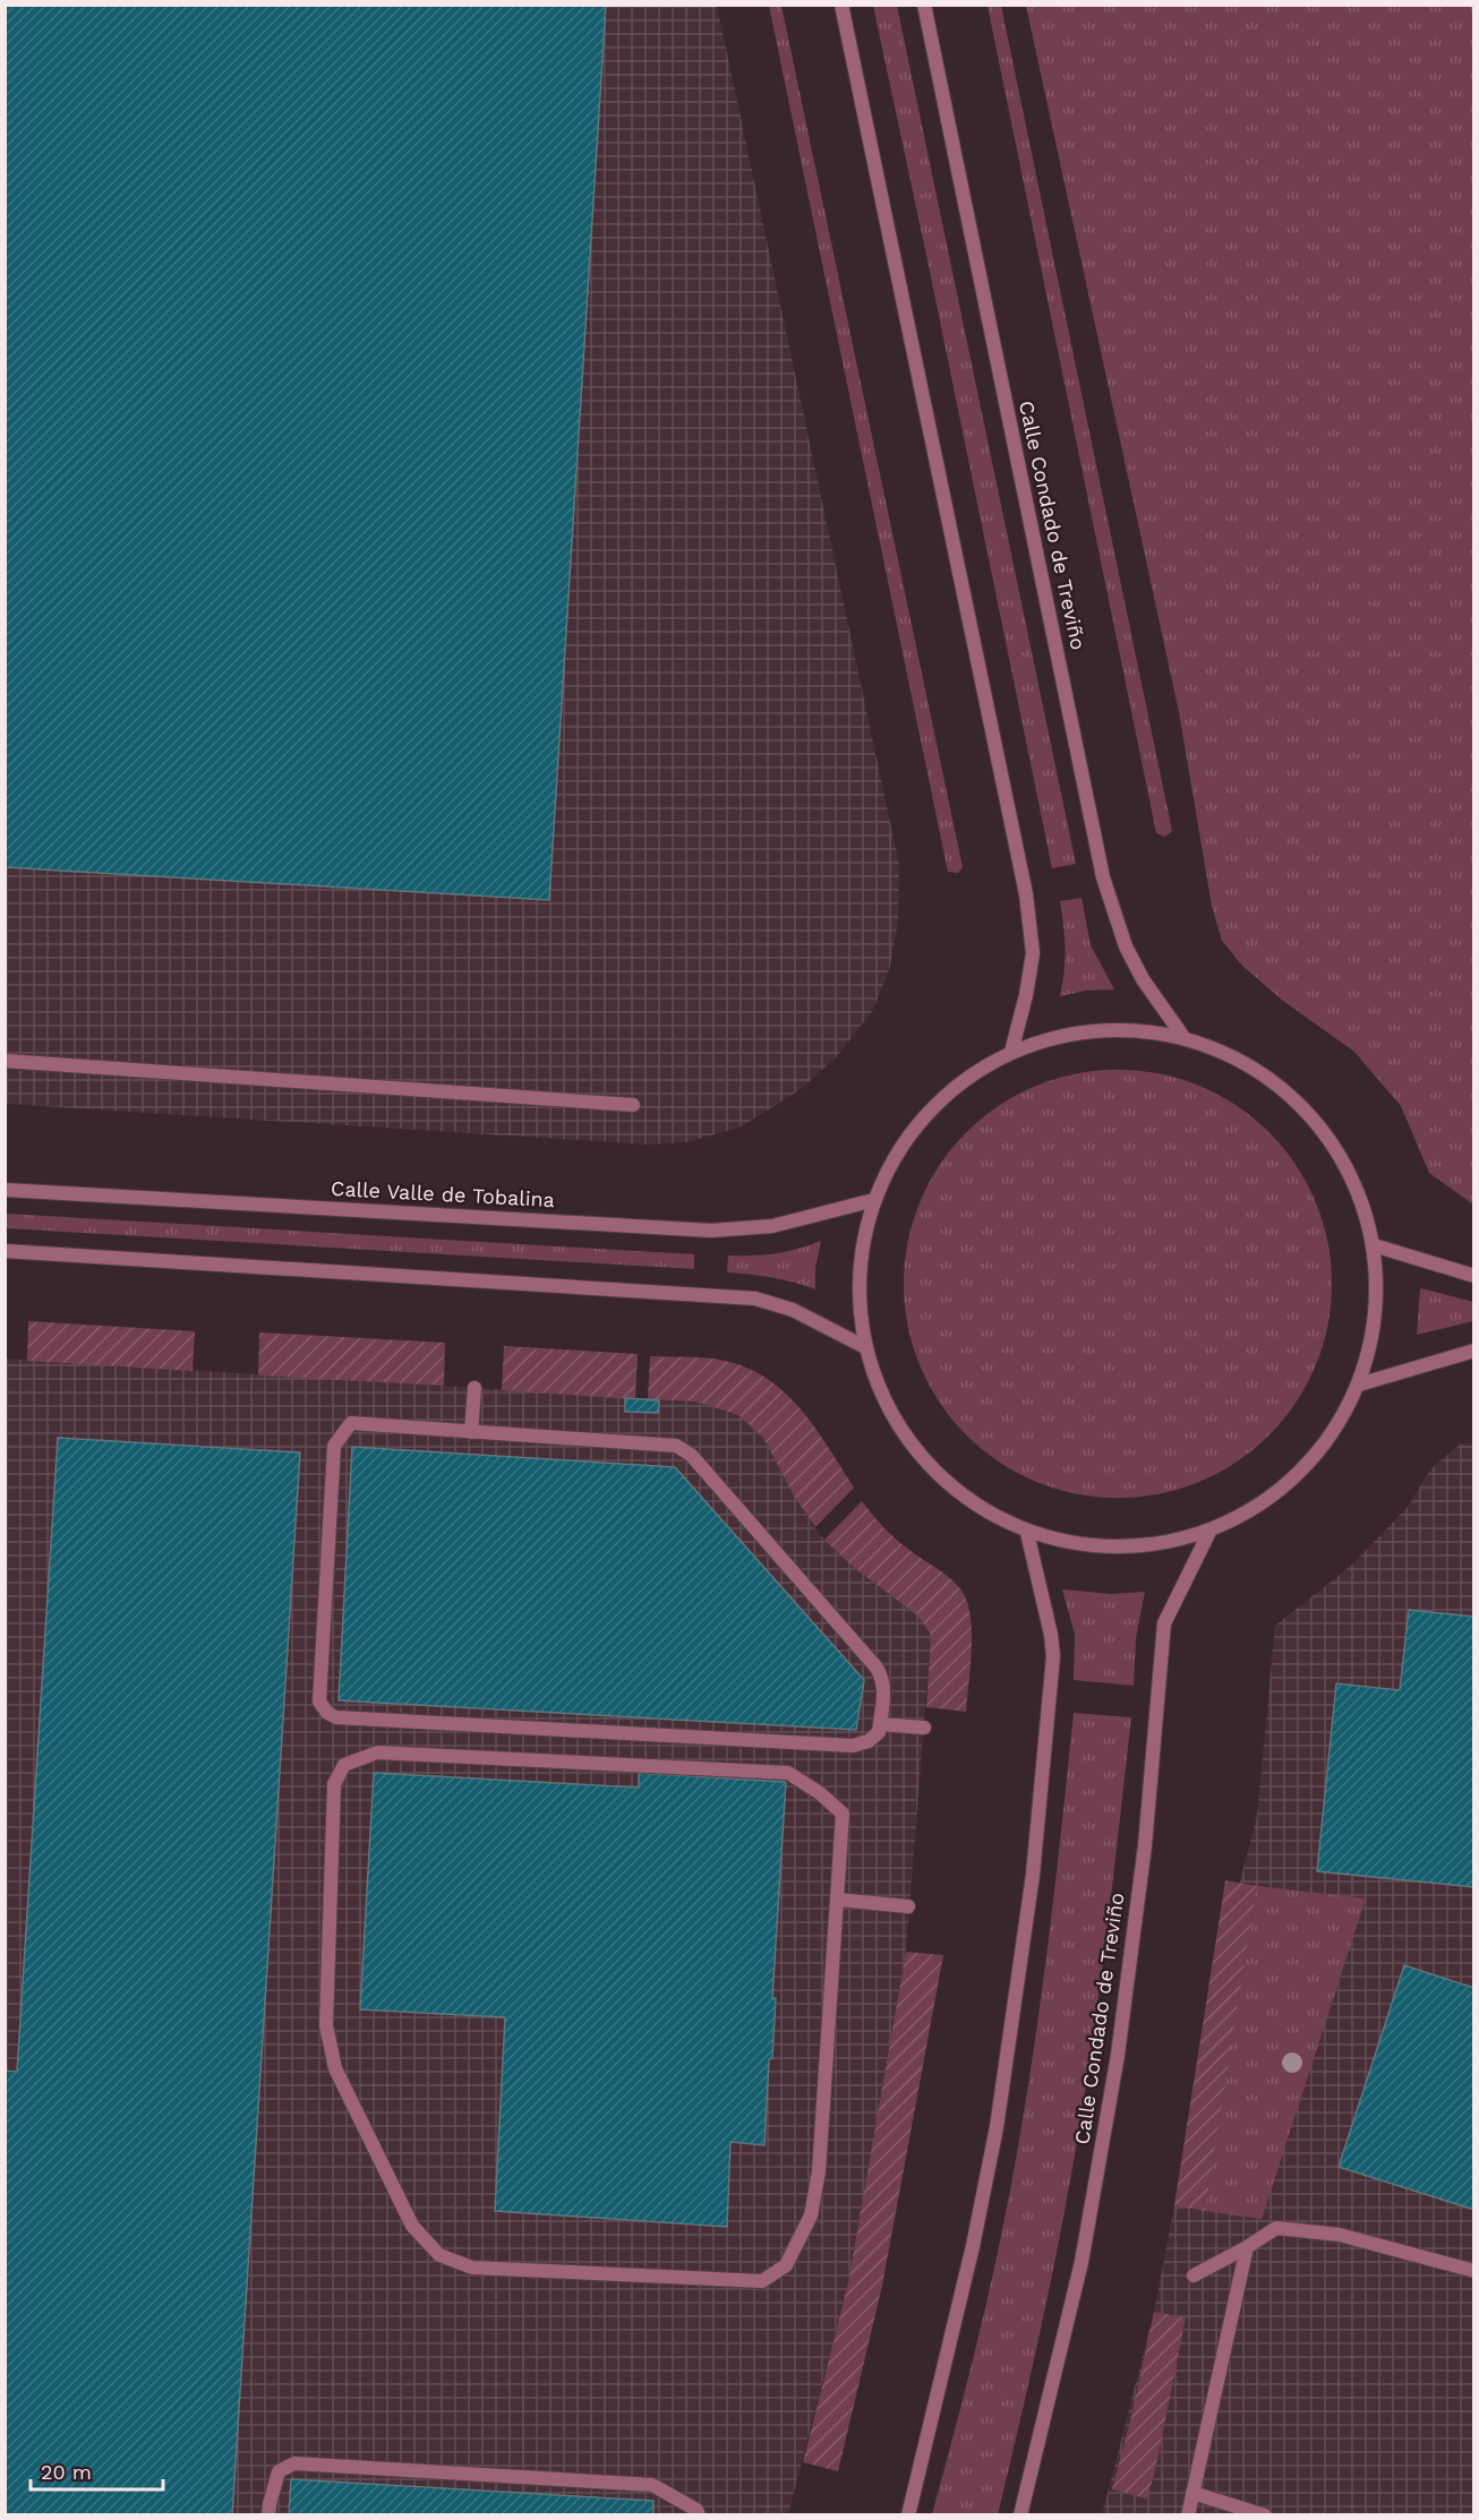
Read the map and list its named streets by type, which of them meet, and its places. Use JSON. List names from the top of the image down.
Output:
{
  "streets": {
    "street": ["Calle Condado de Treviño", "Calle Valle de Tobalina"]
  },
  "scale_bar": "20 m"
}
